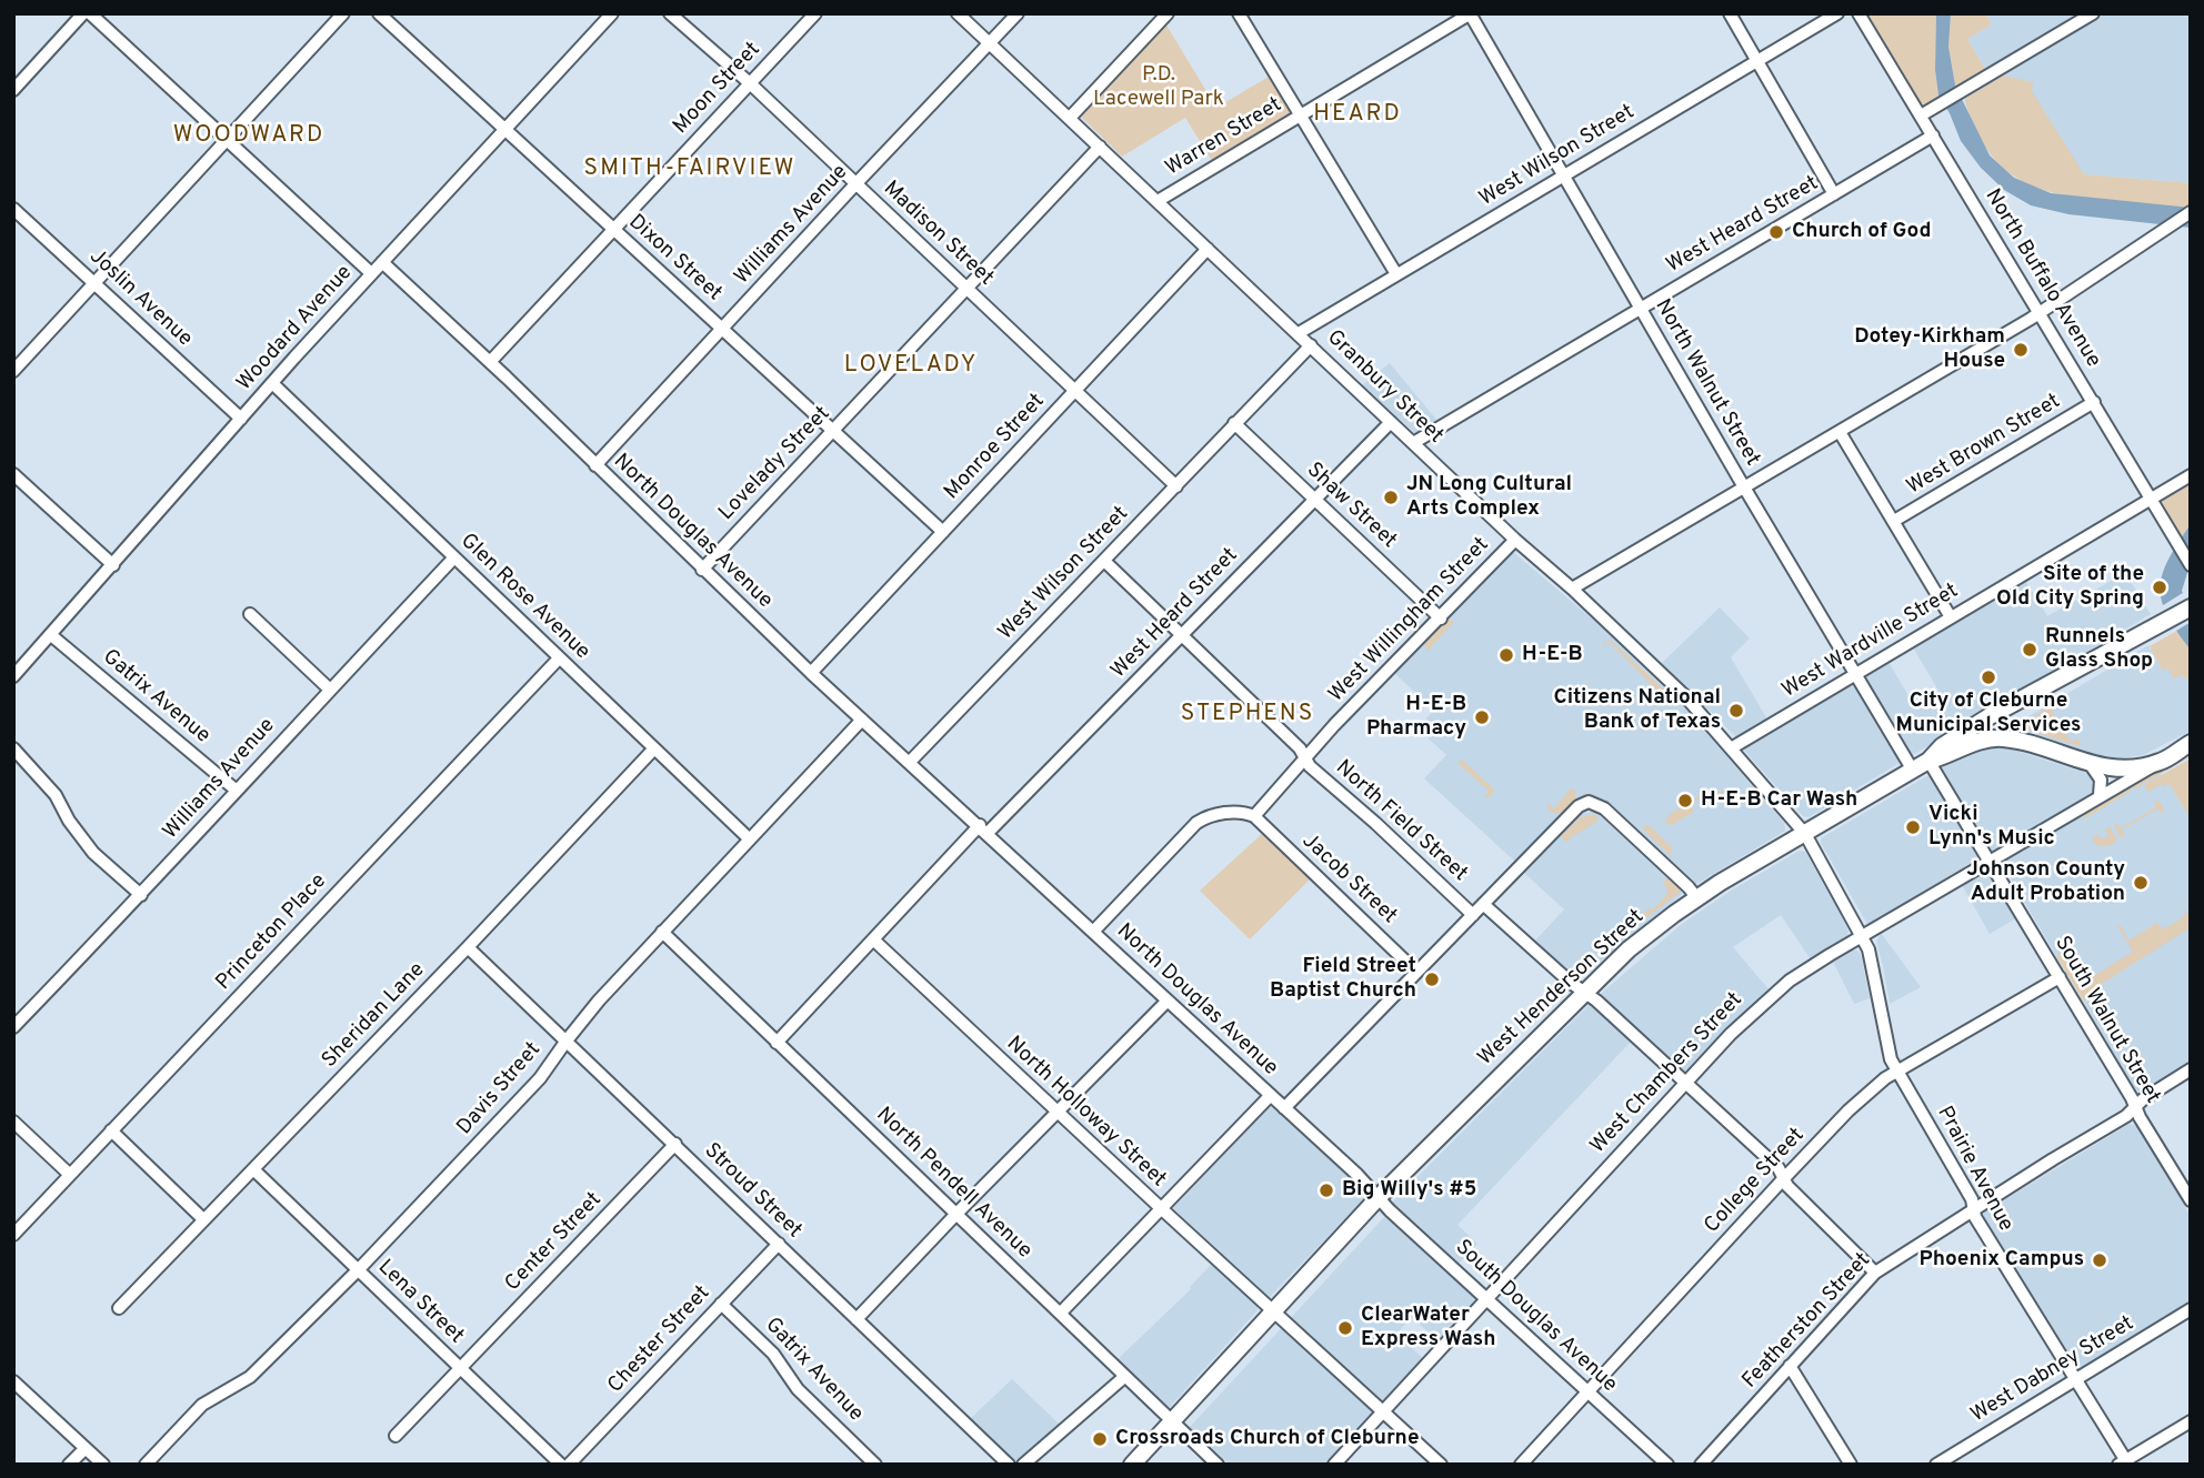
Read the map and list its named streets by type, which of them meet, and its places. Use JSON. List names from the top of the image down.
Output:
{
  "streets": {
    "main road": ["West Henderson Street", "West Chambers Street"],
    "street": [
      "Moon Street",
      "Warren Street",
      "West Wilson Street",
      "Williams Avenue",
      "West Heard Street",
      "Madison Street",
      "Dixon Street",
      "North Buffalo Avenue",
      "Joslin Avenue",
      "Woodard Avenue",
      "North Walnut Street",
      "Granbury Street",
      "West Brown Street",
      "Monroe Street",
      "Lovelady Street",
      "Shaw Street",
      "North Douglas Avenue",
      "Glen Rose Avenue",
      "West Willingham Street",
      "West Wardville Street",
      "Gatrix Avenue",
      "North Field Street",
      "Jacob Street",
      "Princeton Place",
      "Sheridan Lane",
      "South Walnut Street",
      "Davis Street",
      "North Holloway Street",
      "Prairie Avenue",
      "College Street",
      "North Pendell Avenue",
      "Stroud Street",
      "Center Street",
      "Lena Street",
      "South Douglas Avenue",
      "Featherston Street",
      "Chester Street",
      "West Dabney Street"
    ]
  },
  "crossings": [
    ["Moon Street", "Madison Street"],
    ["Moon Street", "Dixon Street"],
    ["Moon Street", "North Douglas Avenue"],
    ["Warren Street", "North Walnut Street"],
    ["Warren Street", "Granbury Street"],
    ["West Wilson Street", "Madison Street"],
    ["West Wilson Street", "North Walnut Street"],
    ["West Wilson Street", "Granbury Street"],
    ["West Wilson Street", "Shaw Street"],
    ["West Wilson Street", "North Douglas Avenue"],
    ["West Wilson Street", "North Field Street"],
    ["Williams Avenue", "Madison Street"],
    ["Williams Avenue", "Dixon Street"],
    ["Williams Avenue", "Granbury Street"],
    ["Williams Avenue", "North Douglas Avenue"],
    ["Williams Avenue", "Glen Rose Avenue"],
    ["Williams Avenue", "Gatrix Avenue"],
    ["West Heard Street", "North Buffalo Avenue"],
    ["West Heard Street", "North Walnut Street"],
    ["West Heard Street", "Granbury Street"],
    ["West Heard Street", "Shaw Street"],
    ["West Heard Street", "North Douglas Avenue"],
    ["West Heard Street", "North Field Street"],
    ["West Heard Street", "North Holloway Street"],
    ["West Heard Street", "North Pendell Avenue"],
    ["Madison Street", "Monroe Street"],
    ["Madison Street", "Lovelady Street"],
    ["Dixon Street", "Woodard Avenue"],
    ["Dixon Street", "Monroe Street"],
    ["Dixon Street", "Lovelady Street"],
    ["North Buffalo Avenue", "West Brown Street"],
    ["North Buffalo Avenue", "West Wardville Street"],
    ["Joslin Avenue", "Woodard Avenue"],
    ["Woodard Avenue", "North Douglas Avenue"],
    ["Woodard Avenue", "Glen Rose Avenue"],
    ["Woodard Avenue", "Gatrix Avenue"],
    ["North Walnut Street", "West Wardville Street"],
    ["North Walnut Street", "West Henderson Street"],
    ["Granbury Street", "Monroe Street"],
    ["Granbury Street", "Lovelady Street"],
    ["Granbury Street", "West Willingham Street"],
    ["Granbury Street", "West Wardville Street"],
    ["Granbury Street", "West Henderson Street"],
    ["Granbury Street", "Prairie Avenue"],
    ["Monroe Street", "North Douglas Avenue"],
    ["Lovelady Street", "North Douglas Avenue"],
    ["Shaw Street", "West Willingham Street"],
    ["North Douglas Avenue", "West Henderson Street"],
    ["North Douglas Avenue", "Davis Street"],
    ["North Douglas Avenue", "South Douglas Avenue"],
    ["Glen Rose Avenue", "Princeton Place"],
    ["Glen Rose Avenue", "Sheridan Lane"],
    ["Glen Rose Avenue", "Davis Street"],
    ["West Willingham Street", "North Field Street"],
    ["West Willingham Street", "Jacob Street"],
    ["Gatrix Avenue", "Chester Street"],
    ["West Henderson Street", "West Chambers Street"],
    ["West Henderson Street", "North Holloway Street"],
    ["West Henderson Street", "Prairie Avenue"],
    ["West Henderson Street", "North Pendell Avenue"],
    ["West Henderson Street", "South Douglas Avenue"],
    ["Sheridan Lane", "Stroud Street"],
    ["Sheridan Lane", "Lena Street"],
    ["South Walnut Street", "West Chambers Street"],
    ["South Walnut Street", "College Street"],
    ["South Walnut Street", "Featherston Street"],
    ["West Chambers Street", "North Holloway Street"],
    ["West Chambers Street", "Prairie Avenue"],
    ["West Chambers Street", "South Douglas Avenue"],
    ["Davis Street", "North Pendell Avenue"],
    ["Davis Street", "Stroud Street"],
    ["Davis Street", "Lena Street"],
    ["Prairie Avenue", "College Street"],
    ["Prairie Avenue", "Featherston Street"],
    ["Prairie Avenue", "West Dabney Street"],
    ["College Street", "South Douglas Avenue"],
    ["Stroud Street", "Center Street"],
    ["Stroud Street", "Chester Street"],
    ["Center Street", "Lena Street"]
  ],
  "districts": [
    "HEARD",
    "WOODWARD",
    "SMITH-FAIRVIEW",
    "LOVELADY",
    "STEPHENS"
  ],
  "parks": ["P.D. Lacewell Park"],
  "places": [
    "Church of God",
    "Dotey-Kirkham House",
    "JN Long Cultural Arts Complex",
    "Site of the Old City Spring",
    "Runnels Glass Shop",
    "H-E-B",
    "City of Cleburne Municipal Services",
    "Citizens National Bank of Texas",
    "H-E-B Pharmacy",
    "H-E-B Car Wash",
    "Vicki Lynn's Music",
    "Johnson County Adult Probation",
    "Field Street Baptist Church",
    "Big Willy's #5",
    "Phoenix Campus",
    "ClearWater Express Wash",
    "Crossroads Church of Cleburne"
  ]
}
